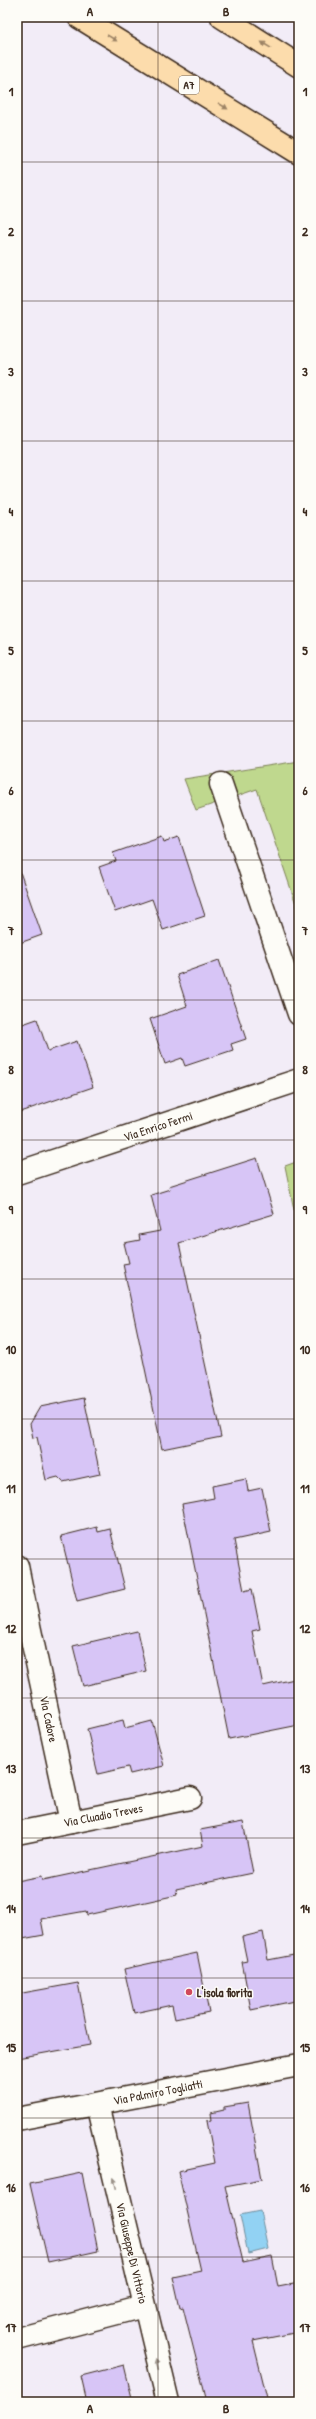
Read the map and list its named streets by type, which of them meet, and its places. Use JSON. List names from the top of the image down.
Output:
{
  "streets": {
    "highway": ["A7"],
    "street": [
      "Via Enrico Fermi",
      "Via Cadore",
      "Via Cluadio Treves",
      "Via Palmiro Togliatti",
      "Via Giuseppe Di Vittorio"
    ]
  },
  "crossings": [
    ["Via Cadore", "Via Cluadio Treves"],
    ["Via Palmiro Togliatti", "Via Giuseppe Di Vittorio"]
  ],
  "one_way": ["Via Giuseppe Di Vittorio"],
  "places": ["L'isola fiorita"],
  "grid": {
    "columns": ["A", "B"],
    "rows": [
      "1",
      "2",
      "3",
      "4",
      "5",
      "6",
      "7",
      "8",
      "9",
      "10",
      "11",
      "12",
      "13",
      "14",
      "15",
      "16",
      "17"
    ]
  }
}
